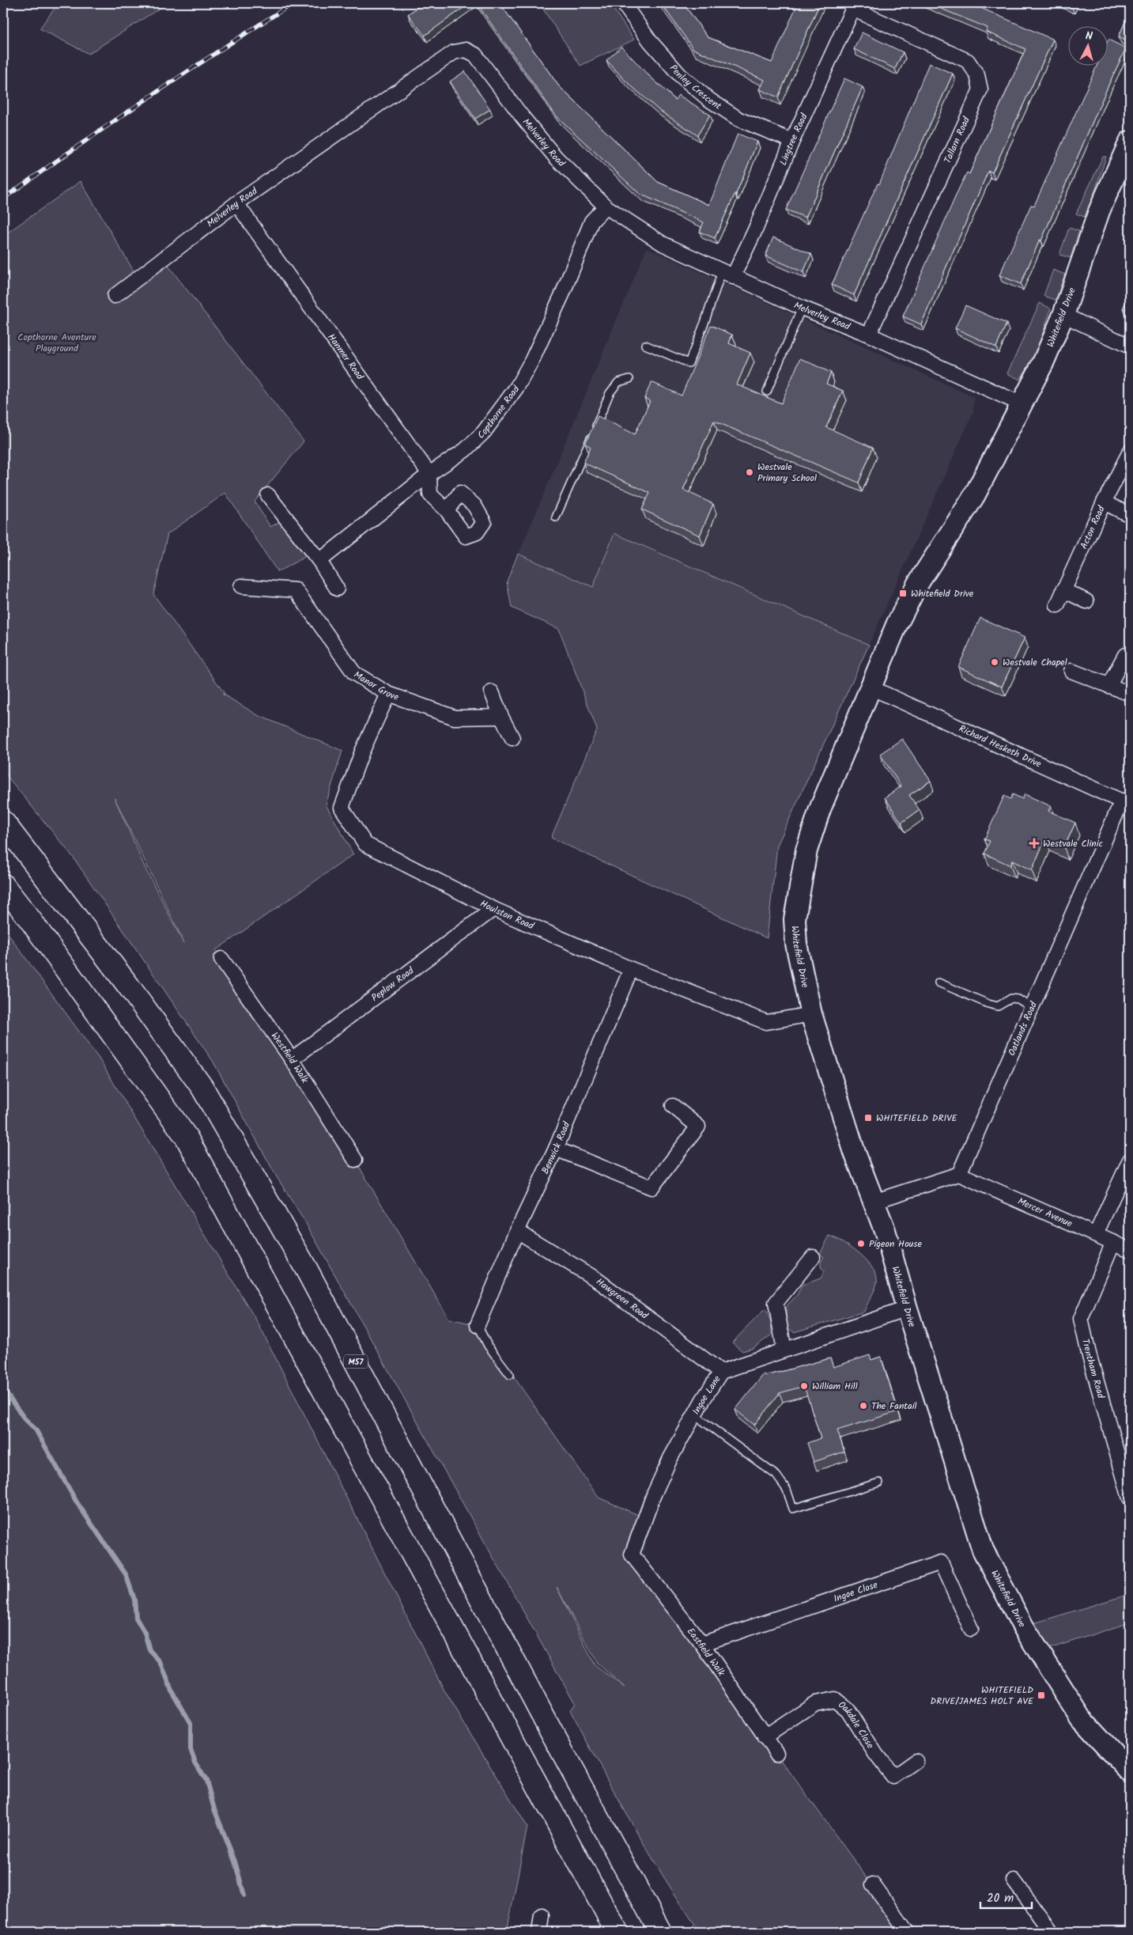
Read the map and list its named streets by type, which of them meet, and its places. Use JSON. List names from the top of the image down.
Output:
{
  "streets": {
    "highway": ["M57"],
    "main road": ["Whitefield Drive"],
    "street": [
      "Penley Crescent",
      "Lingtree Road",
      "Tallarn Road",
      "Melverley Road",
      "Hanmer Road",
      "Copthorne Road",
      "Acton Road",
      "Manor Grove",
      "Richard Hesketh Drive",
      "Houlston Road",
      "Peplow Road",
      "Oatlands Road",
      "Westfield Walk",
      "Benwick Road",
      "Mercer Avenue",
      "Hawgreen Road",
      "Trentham Road",
      "Ingoe Lane",
      "Ingoe Close",
      "Eastfield Walk",
      "Oakdale Close"
    ]
  },
  "crossings": [
    ["Penley Crescent", "Lingtree Road"],
    ["Lingtree Road", "Tallarn Road"],
    ["Lingtree Road", "Melverley Road"],
    ["Tallarn Road", "Melverley Road"],
    ["Melverley Road", "Whitefield Drive"],
    ["Melverley Road", "Hanmer Road"],
    ["Melverley Road", "Copthorne Road"],
    ["Whitefield Drive", "Richard Hesketh Drive"],
    ["Whitefield Drive", "Houlston Road"],
    ["Whitefield Drive", "Ingoe Lane"],
    ["Hanmer Road", "Copthorne Road"],
    ["Manor Grove", "Houlston Road"],
    ["Richard Hesketh Drive", "Oatlands Road"],
    ["Houlston Road", "Peplow Road"],
    ["Houlston Road", "Benwick Road"],
    ["Peplow Road", "Westfield Walk"],
    ["Oatlands Road", "Mercer Avenue"],
    ["Benwick Road", "Hawgreen Road"],
    ["Mercer Avenue", "Trentham Road"],
    ["Hawgreen Road", "Ingoe Lane"],
    ["Ingoe Lane", "Eastfield Walk"],
    ["Ingoe Close", "Eastfield Walk"],
    ["Eastfield Walk", "Oakdale Close"]
  ],
  "parks": ["Copthorne Aventure Playground"],
  "places": {
    "other": [
      "Westvale Primary School",
      "Westvale Chapel",
      "Pigeon House",
      "William Hill",
      "The Fantail"
    ],
    "transit": ["Whitefield Drive", "WHITEFIELD DRIVE", "WHITEFIELD DRIVE/JAMES HOLT AVE"],
    "health": ["Westvale Clinic"]
  },
  "scale_bar": "20 m",
  "north": "top"
}
